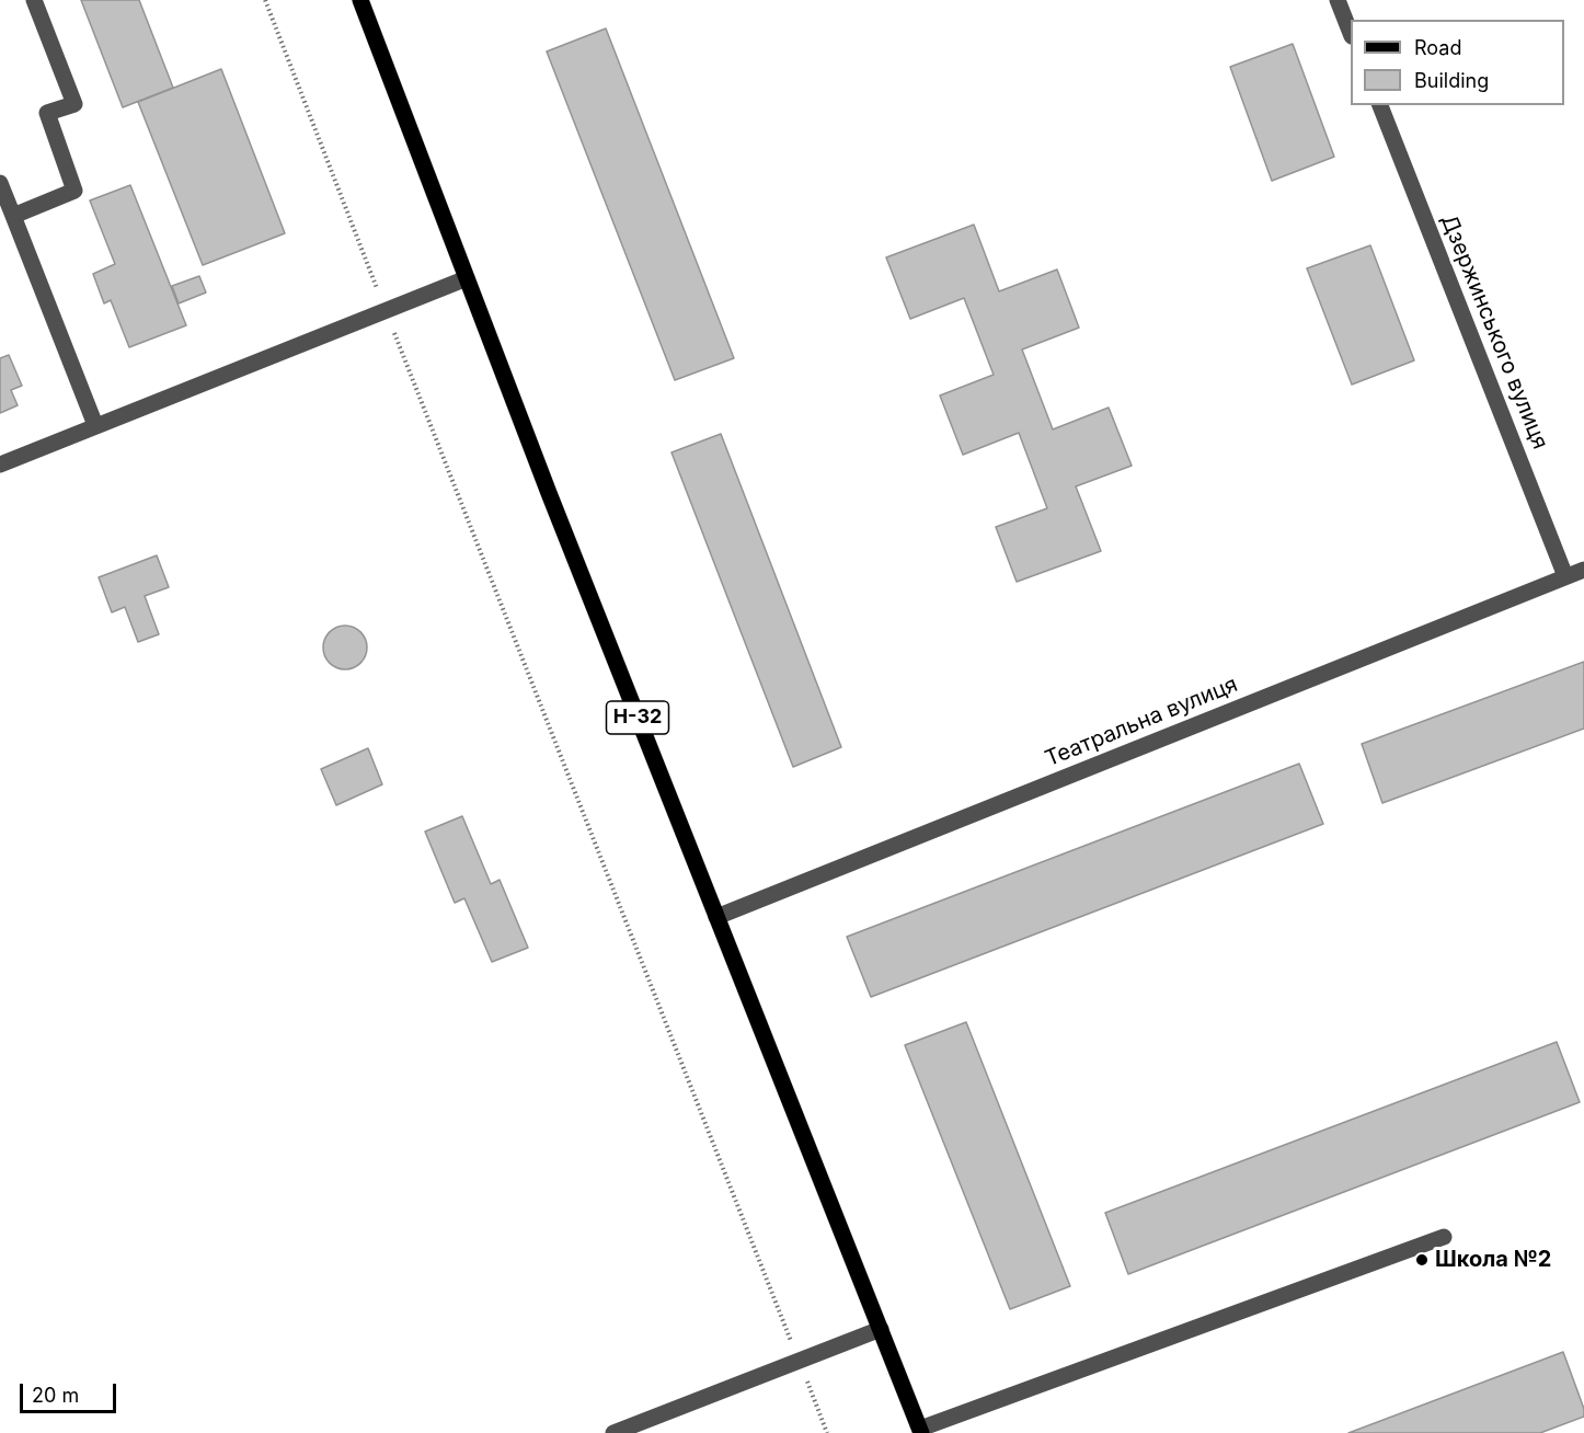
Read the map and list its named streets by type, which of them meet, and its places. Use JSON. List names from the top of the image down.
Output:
{
  "streets": {
    "main road": ["Н-32"],
    "street": ["Дзержинського вулиця", "Театральна вулиця"]
  },
  "crossings": [
    ["Дзержинського вулиця", "Театральна вулиця"],
    ["Н-32", "Театральна вулиця"]
  ],
  "places": ["Школа №2"],
  "legend": ["Road", "Building"],
  "scale_bar": "20 m"
}
